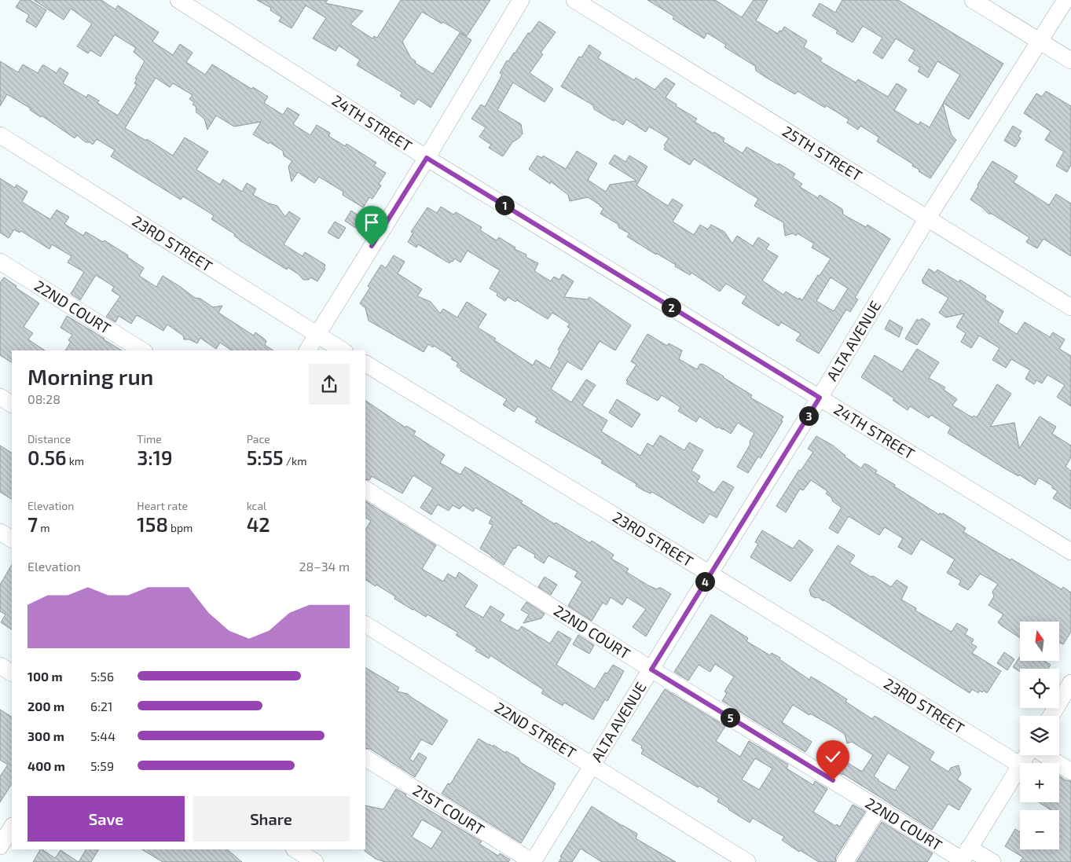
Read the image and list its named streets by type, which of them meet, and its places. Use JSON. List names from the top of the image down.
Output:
{
  "streets": {
    "street": [
      "24TH STREET",
      "25TH STREET",
      "23RD STREET",
      "22ND COURT",
      "ALTA AVENUE",
      "22ND STREET",
      "21ST COURT"
    ]
  },
  "crossings": [
    ["24TH STREET", "ALTA AVENUE"],
    ["25TH STREET", "ALTA AVENUE"],
    ["23RD STREET", "ALTA AVENUE"],
    ["22ND COURT", "ALTA AVENUE"],
    ["ALTA AVENUE", "22ND STREET"],
    ["ALTA AVENUE", "21ST COURT"]
  ],
  "north": "top",
  "page": {
    "pins": [
      "1",
      "2",
      "3",
      "4",
      "5"
    ],
    "heading": ["Morning run", "08:28"],
    "stats": [
      ["Distance", "0.56 km"],
      ["Time", "3:19"],
      ["Pace", "5:55 /km"],
      ["Elevation", "7 m"],
      ["Heart rate", "158 bpm"],
      ["kcal", "42"]
    ],
    "chart": ["Elevation", "28–34 m"],
    "map_buttons": ["+", "−"],
    "list": [
      {
        "name": "100 m",
        "note": "5:56"
      },
      {
        "name": "200 m",
        "note": "6:21"
      },
      {
        "name": "300 m",
        "note": "5:44"
      },
      {
        "name": "400 m",
        "note": "5:59"
      }
    ],
    "buttons": ["Save", "Share"]
  }
}
